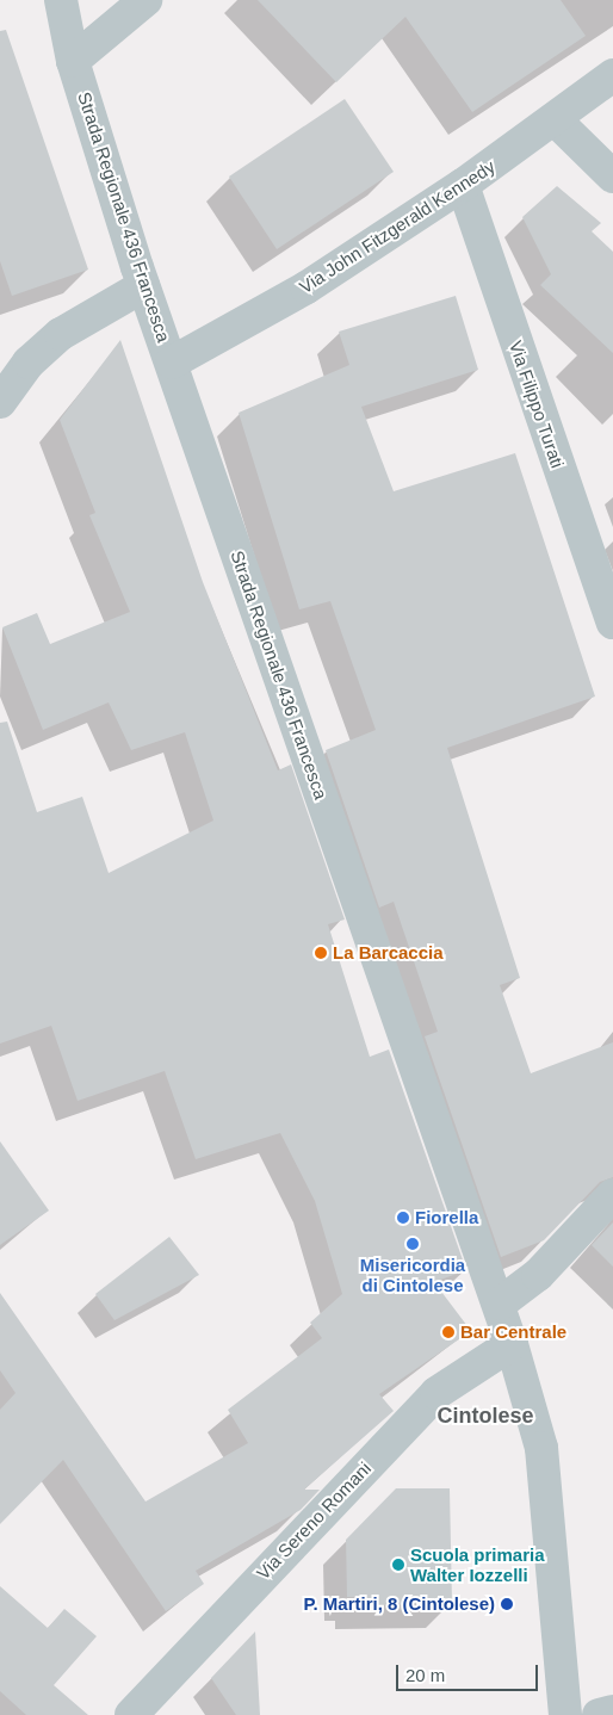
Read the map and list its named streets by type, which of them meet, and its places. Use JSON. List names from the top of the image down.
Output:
{
  "streets": {
    "street": [
      "Strada Regionale 436 Francesca",
      "Via John Fitzgerald Kennedy",
      "Via Filippo Turati",
      "Via Sereno Romani"
    ]
  },
  "crossings": [
    ["Strada Regionale 436 Francesca", "Via John Fitzgerald Kennedy"],
    ["Strada Regionale 436 Francesca", "Via Sereno Romani"],
    ["Via John Fitzgerald Kennedy", "Via Filippo Turati"]
  ],
  "districts": ["Cintolese"],
  "places": [
    "La Barcaccia",
    "Fiorella",
    "Misericordia di Cintolese",
    "Bar Centrale",
    "Scuola primaria Walter Iozzelli",
    "P. Martiri, 8 (Cintolese)"
  ],
  "scale_bar": "20 m"
}
